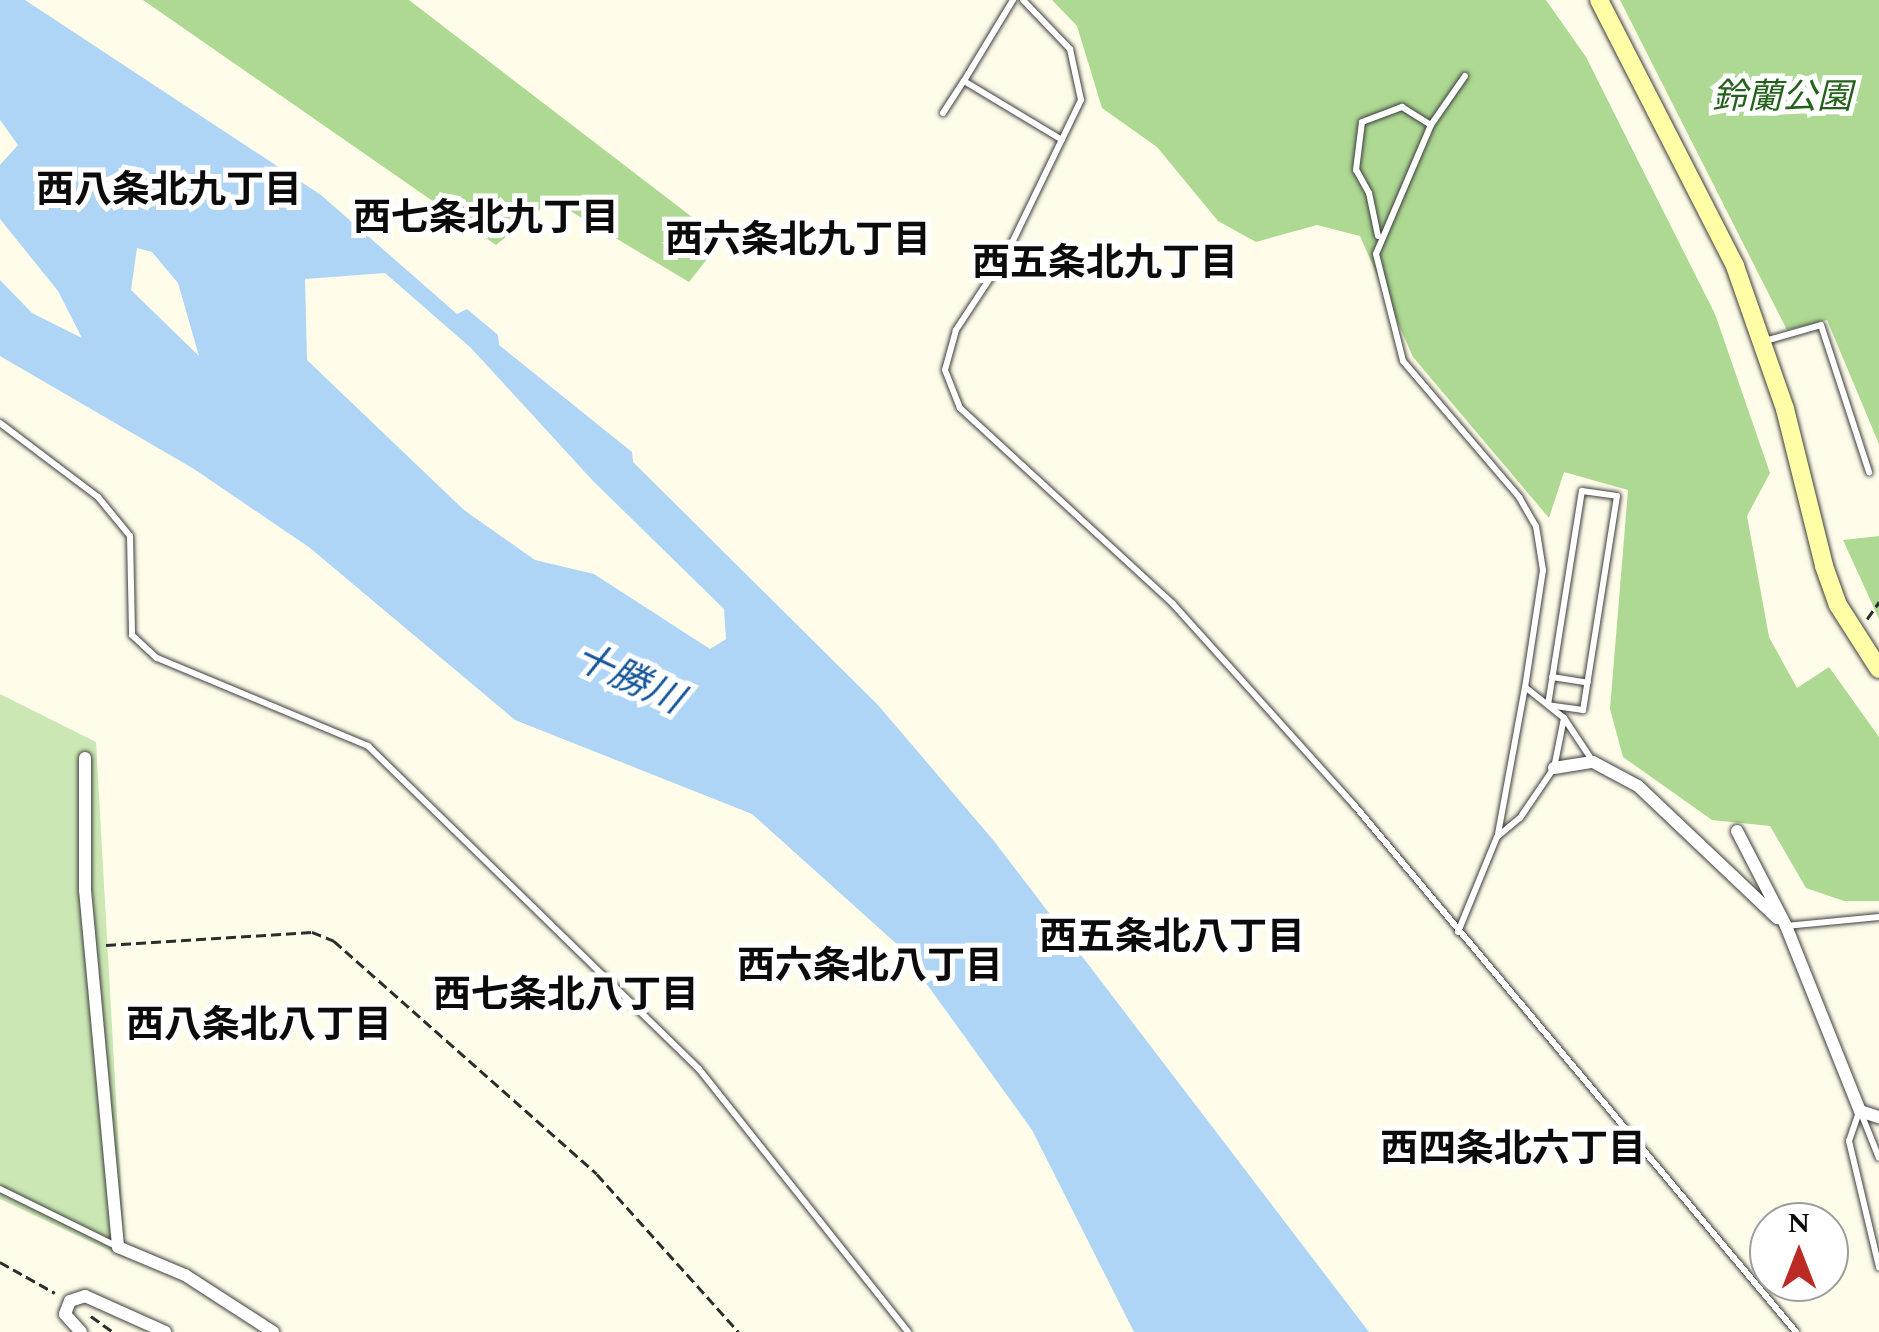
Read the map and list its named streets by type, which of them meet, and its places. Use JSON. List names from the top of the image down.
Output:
{
  "districts": [
    "西八条北九丁目",
    "西七条北九丁目",
    "西六条北九丁目",
    "西五条北九丁目",
    "西五条北八丁目",
    "西六条北八丁目",
    "西七条北八丁目",
    "西八条北八丁目",
    "西四条北六丁目"
  ],
  "water": ["十勝川"],
  "parks": ["鈴蘭公園"],
  "north": "top"
}
